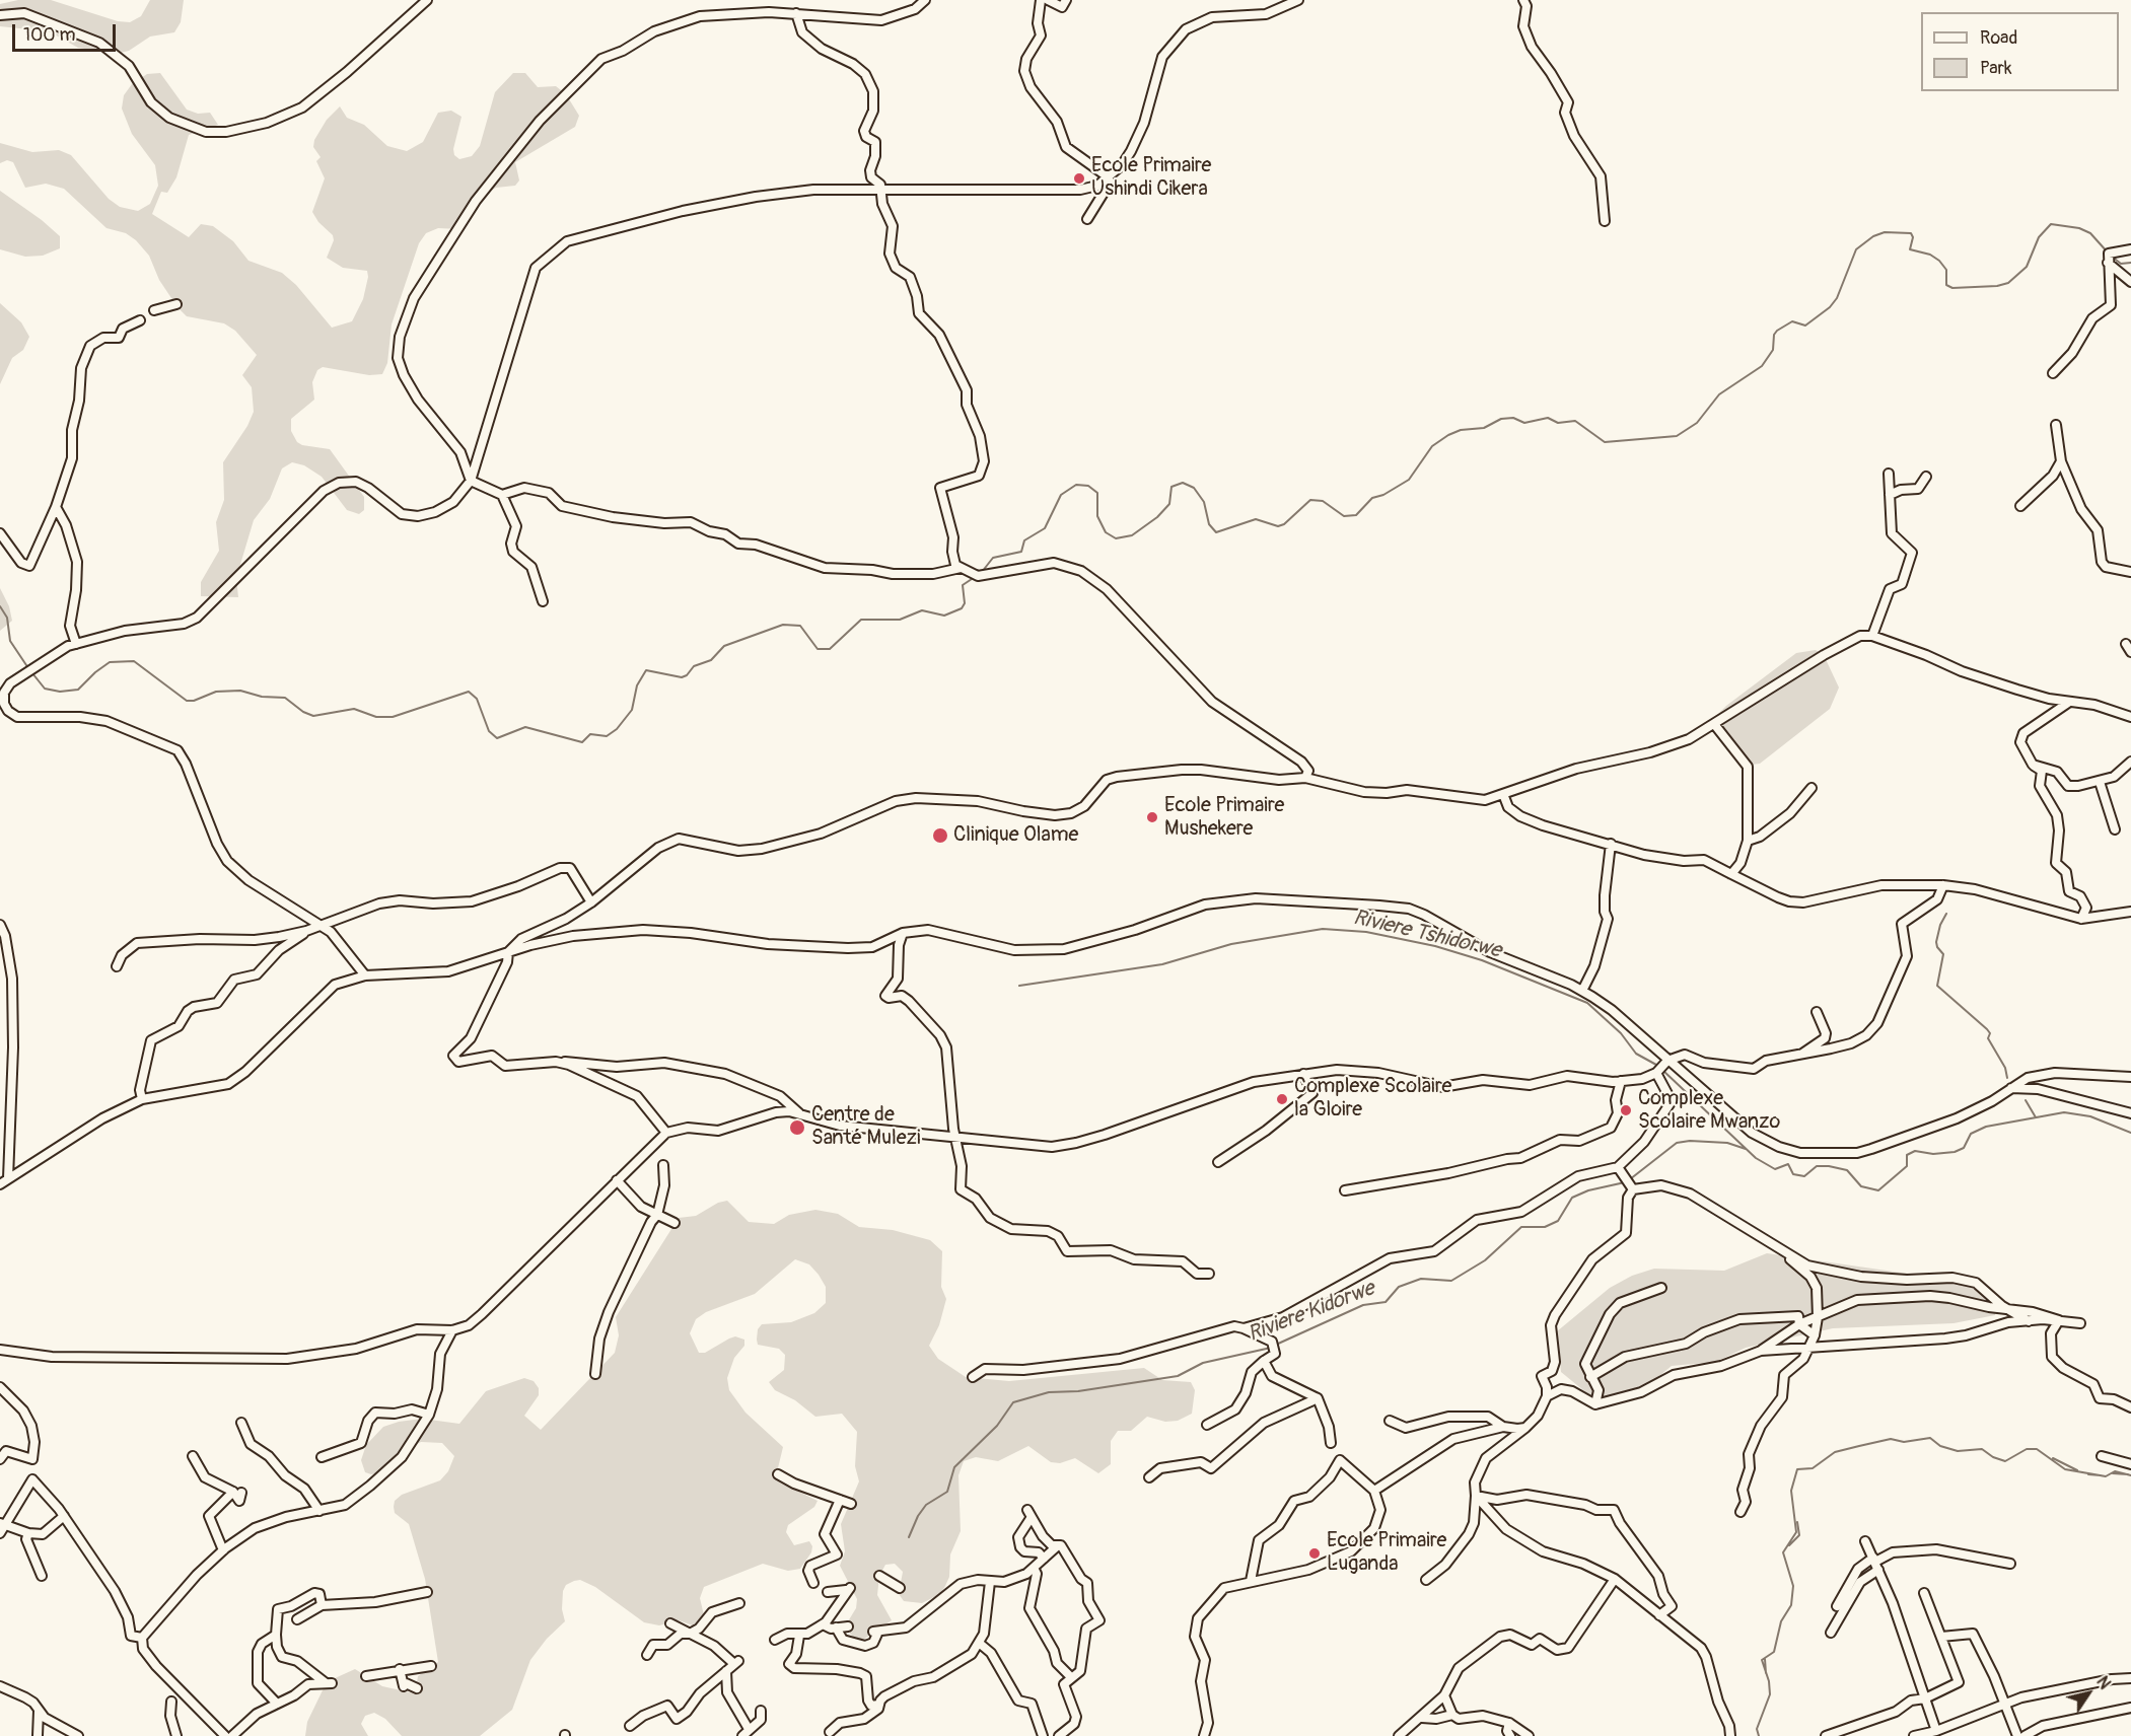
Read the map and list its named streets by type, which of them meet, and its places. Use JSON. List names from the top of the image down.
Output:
{
  "water": ["Riviere Tshidorwe", "Riviere Kidorwe"],
  "places": [
    "Ecole Primaire Ushindi Cikera",
    "Ecole Primaire Mushekere",
    "Clinique Olame",
    "Complexe Scolaire la Gloire",
    "Complexe Scolaire Mwanzo",
    "Centre de Santé Mulezi",
    "Ecole Primaire Luganda"
  ],
  "legend": ["Road", "Park"],
  "scale_bar": "100 m",
  "north": "top right"
}
